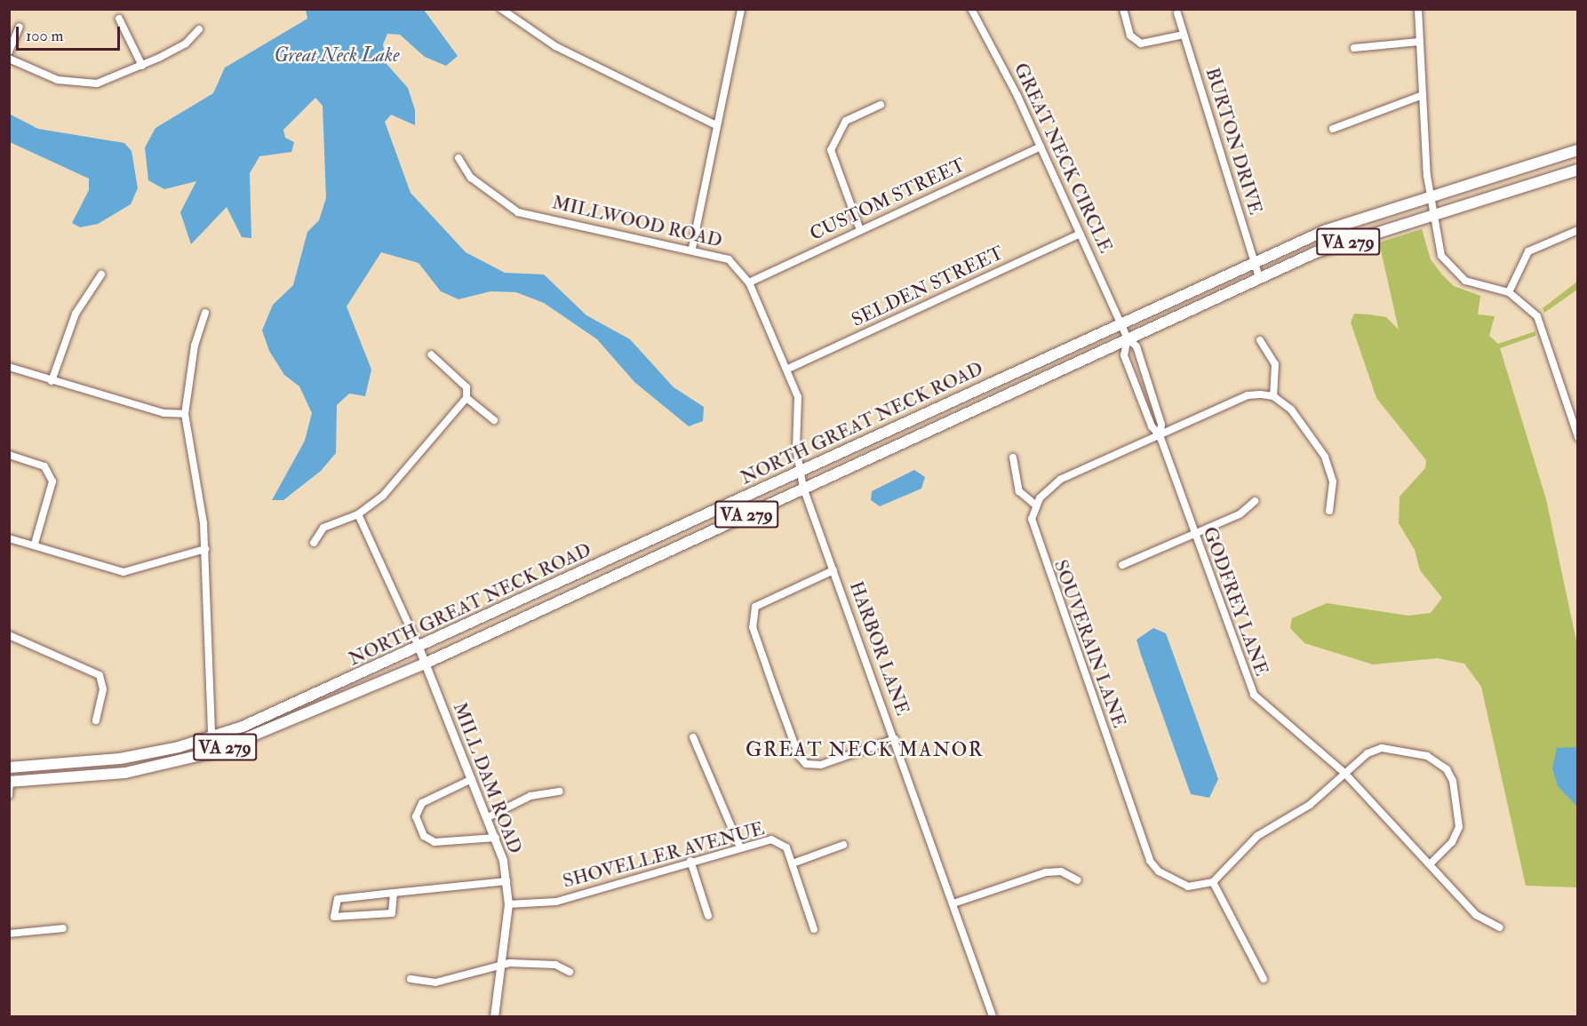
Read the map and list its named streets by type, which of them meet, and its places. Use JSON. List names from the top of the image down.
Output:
{
  "streets": {
    "main road": ["VA 279", "NORTH GREAT NECK ROAD"],
    "street": [
      "BURTON DRIVE",
      "GREAT NECK CIRCLE",
      "CUSTOM STREET",
      "MILLWOOD ROAD",
      "SELDEN STREET",
      "GODFREY LANE",
      "SOUVERAIN LANE",
      "HARBOR LANE",
      "MILL DAM ROAD",
      "SHOVELLER AVENUE"
    ]
  },
  "crossings": [
    ["BURTON DRIVE", "NORTH GREAT NECK ROAD"],
    ["GREAT NECK CIRCLE", "CUSTOM STREET"],
    ["GREAT NECK CIRCLE", "SELDEN STREET"],
    ["GREAT NECK CIRCLE", "NORTH GREAT NECK ROAD"],
    ["GREAT NECK CIRCLE", "GODFREY LANE"],
    ["CUSTOM STREET", "MILLWOOD ROAD"],
    ["MILLWOOD ROAD", "SELDEN STREET"],
    ["MILLWOOD ROAD", "NORTH GREAT NECK ROAD"],
    ["MILLWOOD ROAD", "HARBOR LANE"],
    ["NORTH GREAT NECK ROAD", "GODFREY LANE"],
    ["NORTH GREAT NECK ROAD", "HARBOR LANE"],
    ["NORTH GREAT NECK ROAD", "MILL DAM ROAD"],
    ["MILL DAM ROAD", "SHOVELLER AVENUE"]
  ],
  "districts": ["GREAT NECK MANOR"],
  "water": ["Great Neck Lake"],
  "scale_bar": "100 m"
}
